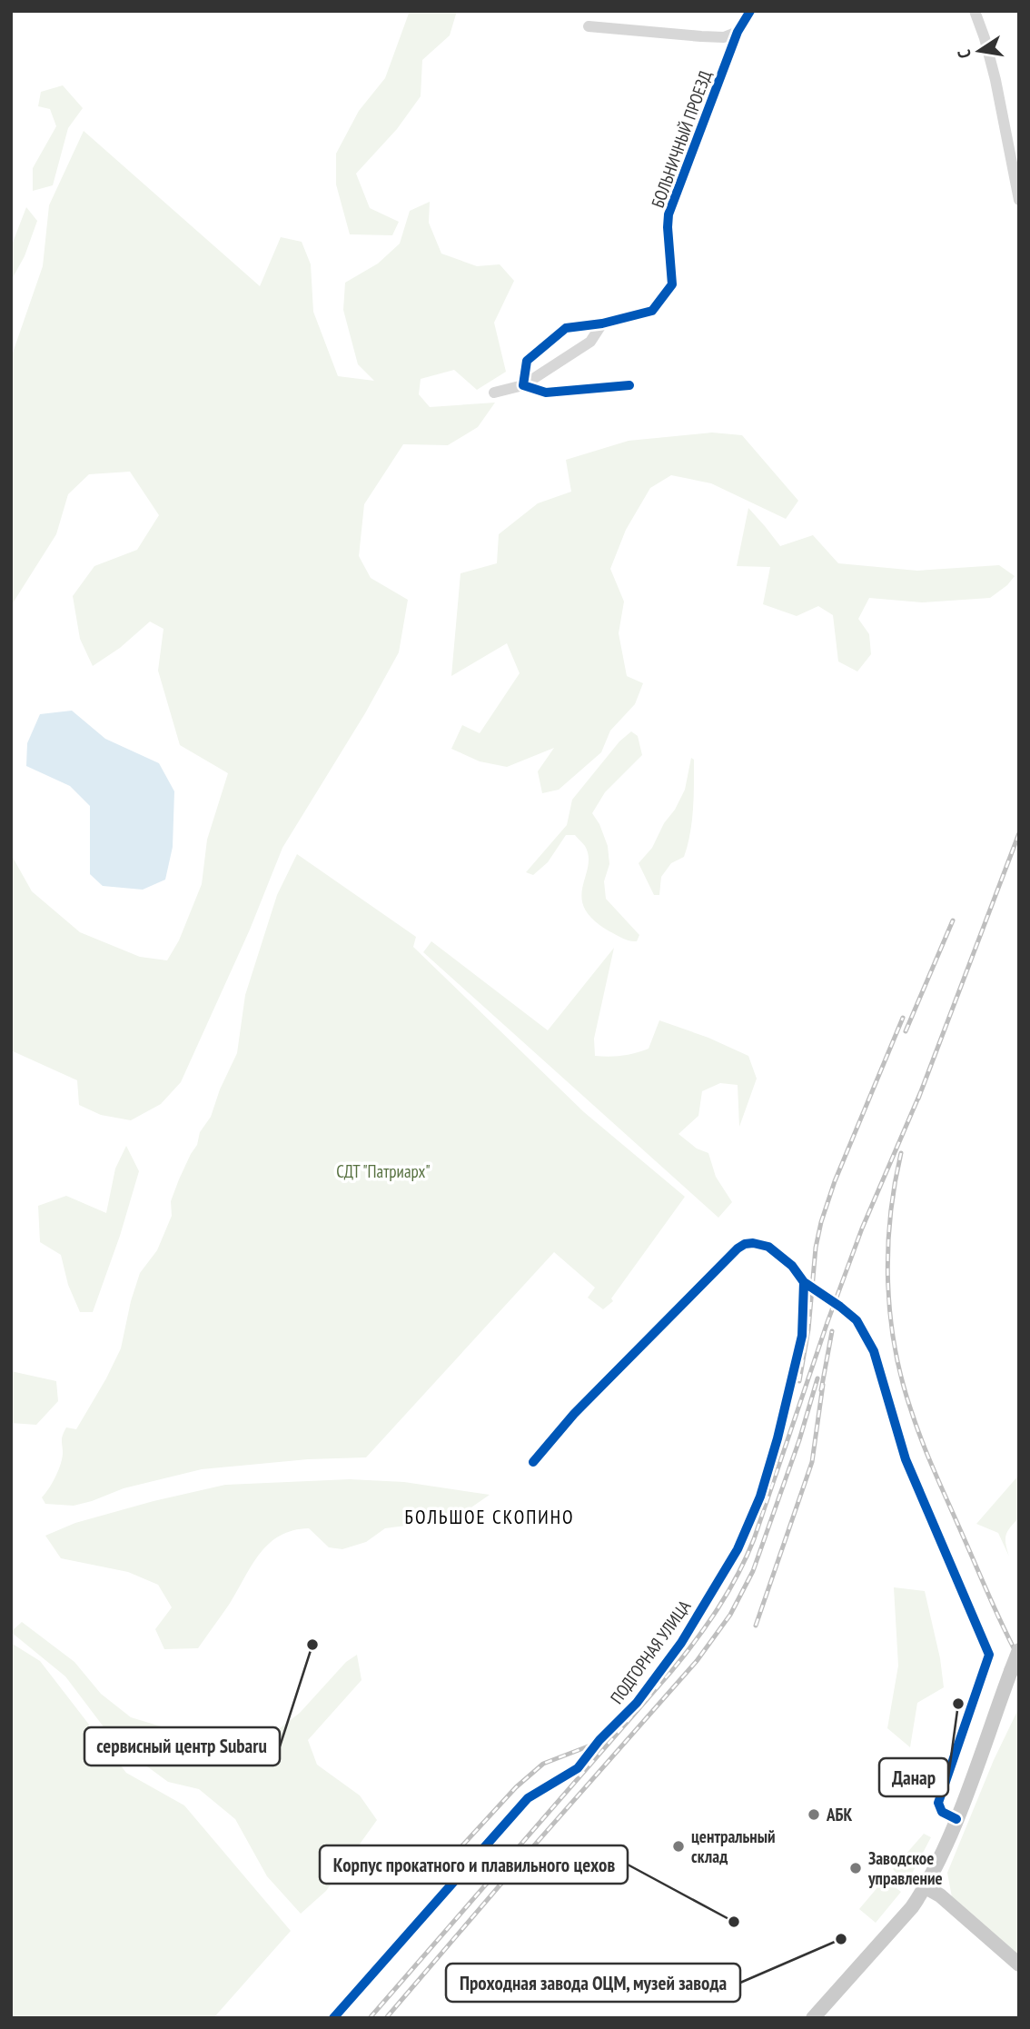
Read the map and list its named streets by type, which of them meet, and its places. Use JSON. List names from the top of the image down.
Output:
{
  "streets": {
    "street": ["БОЛЬНИЧНЫЙ ПРОЕЗД", "ПОДГОРНАЯ УЛИЦА"]
  },
  "districts": ["БОЛЬШОЕ СКОПИНО"],
  "parks": ["СДТ \"Патриарх\""],
  "places": [
    "сервисный центр Subaru",
    "Данар",
    "АБК",
    "центральный склад",
    "Заводское управление",
    "Корпус прокатного и плавильного цехов",
    "Проходная завода ОЦМ, музей завода"
  ],
  "north": "left"
}
